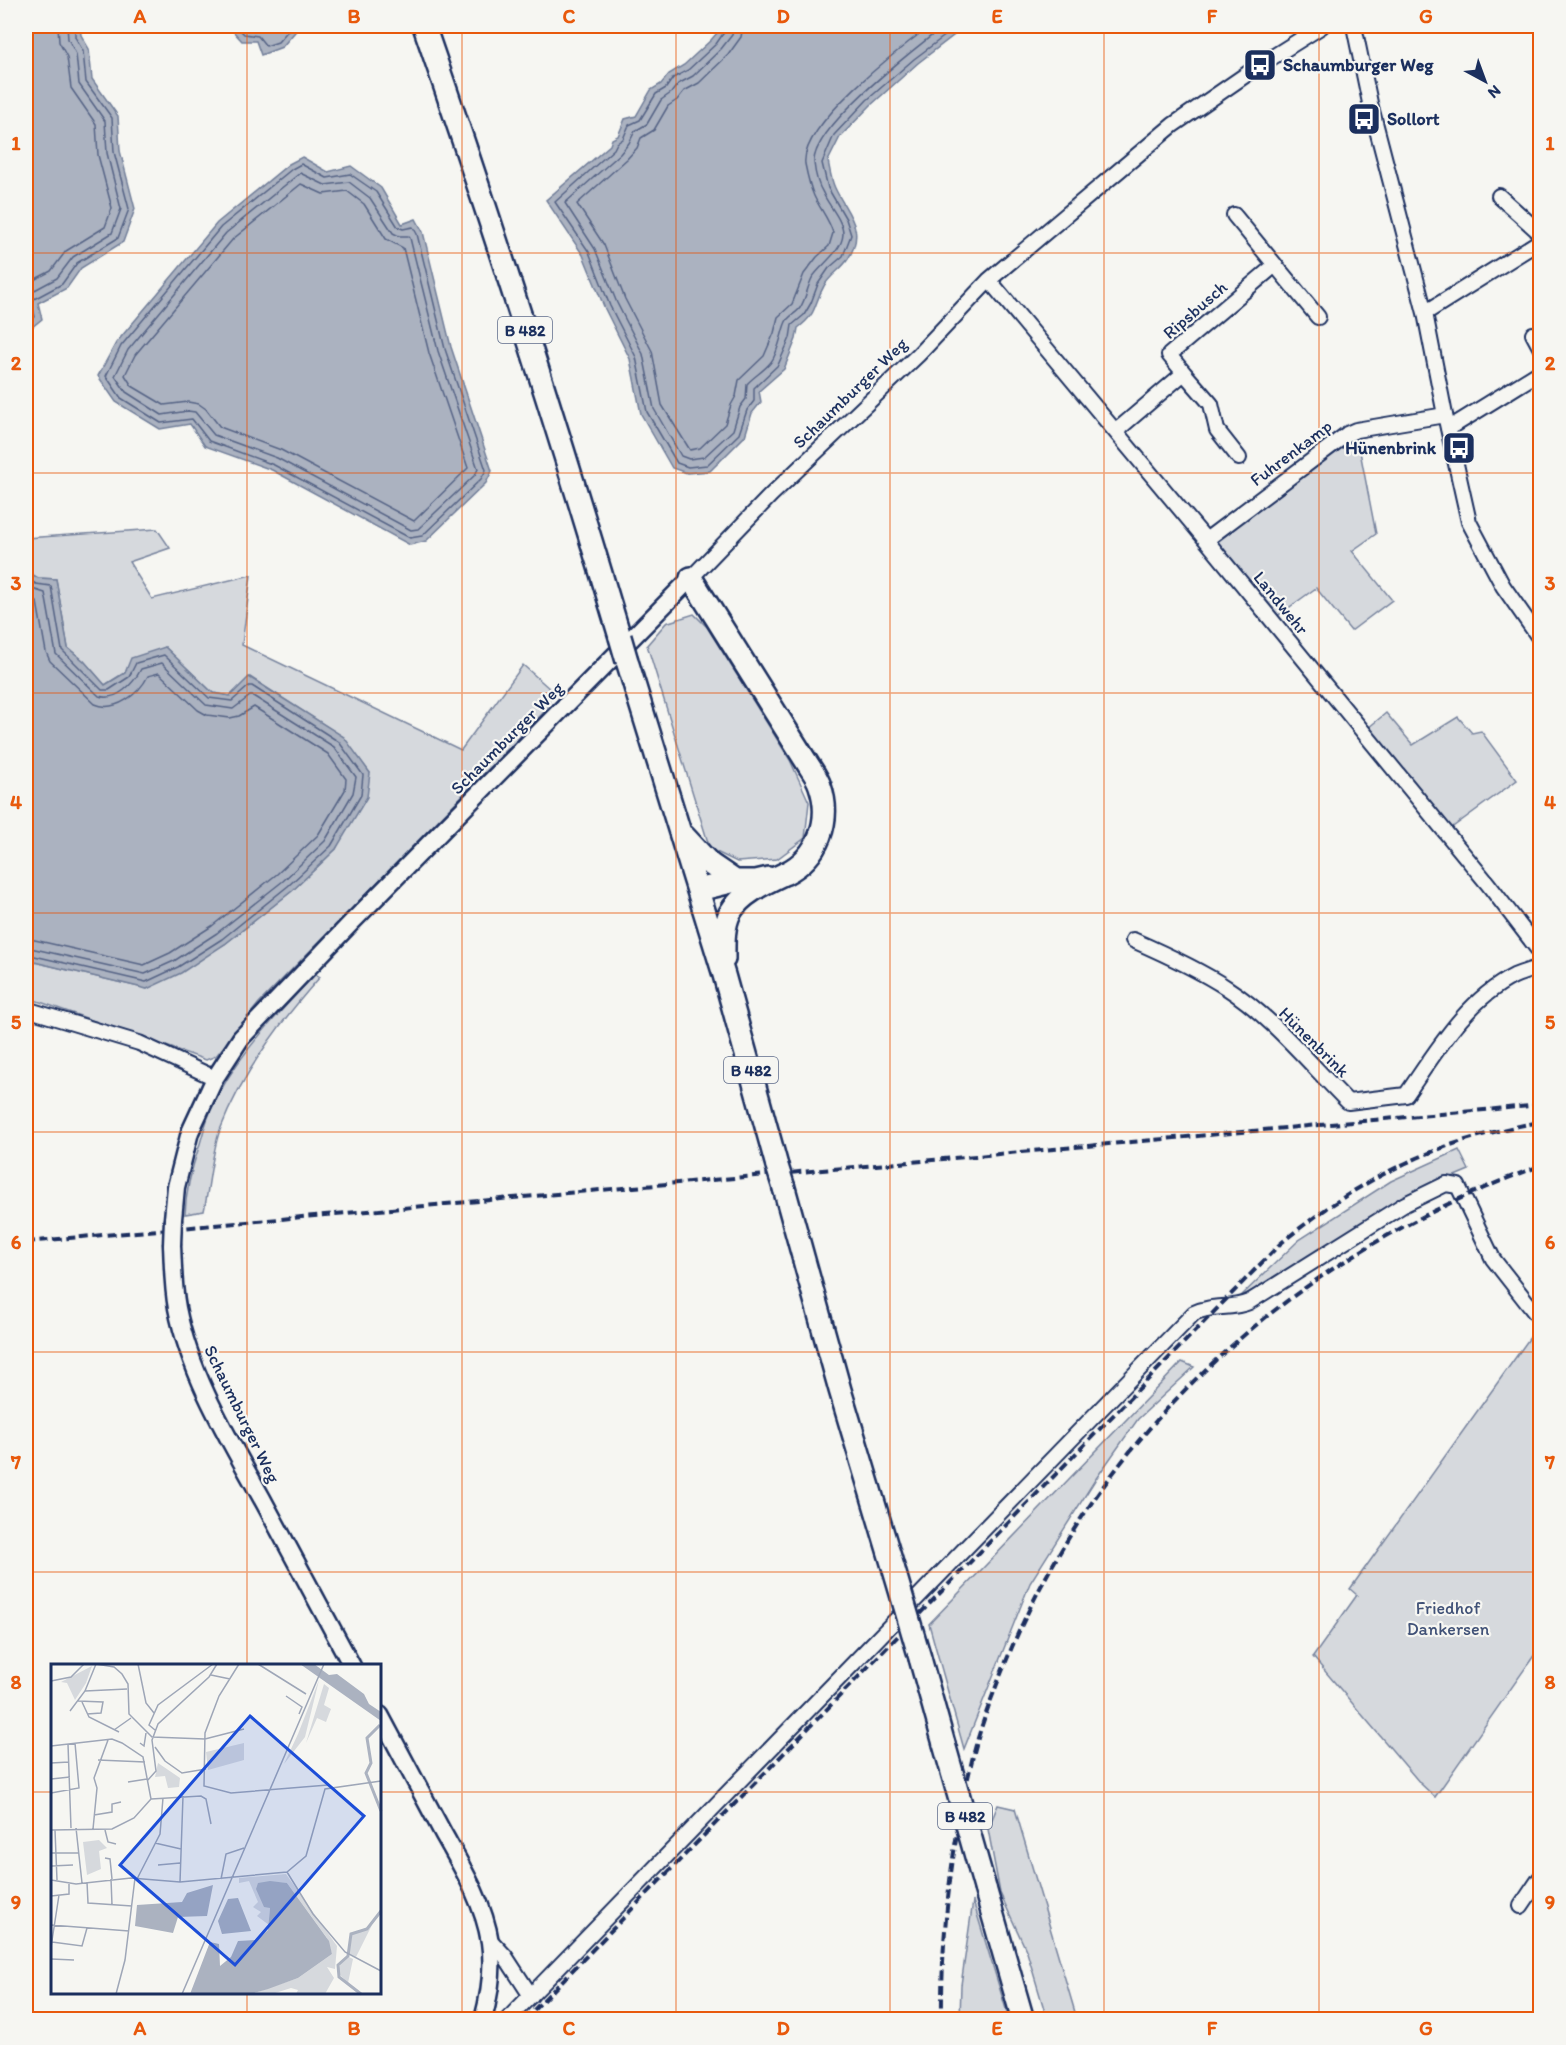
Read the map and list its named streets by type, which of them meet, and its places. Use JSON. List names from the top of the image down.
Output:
{
  "streets": {
    "main road": ["B 482"],
    "street": [
      "Ripsbusch",
      "Schaumburger Weg",
      "Fuhrenkamp",
      "Landwehr",
      "Hünenbrink"
    ]
  },
  "crossings": [
    ["Schaumburger Weg", "Landwehr"],
    ["Fuhrenkamp", "Landwehr"]
  ],
  "parks": ["Friedhof Dankersen"],
  "places": {
    "bus stop": ["Schaumburger Weg", "Sollort", "Hünenbrink"]
  },
  "north": "bottom right",
  "grid": {
    "columns": [
      "A",
      "B",
      "C",
      "D",
      "E",
      "F",
      "G"
    ],
    "rows": [
      "1",
      "2",
      "3",
      "4",
      "5",
      "6",
      "7",
      "8",
      "9"
    ]
  }
}
